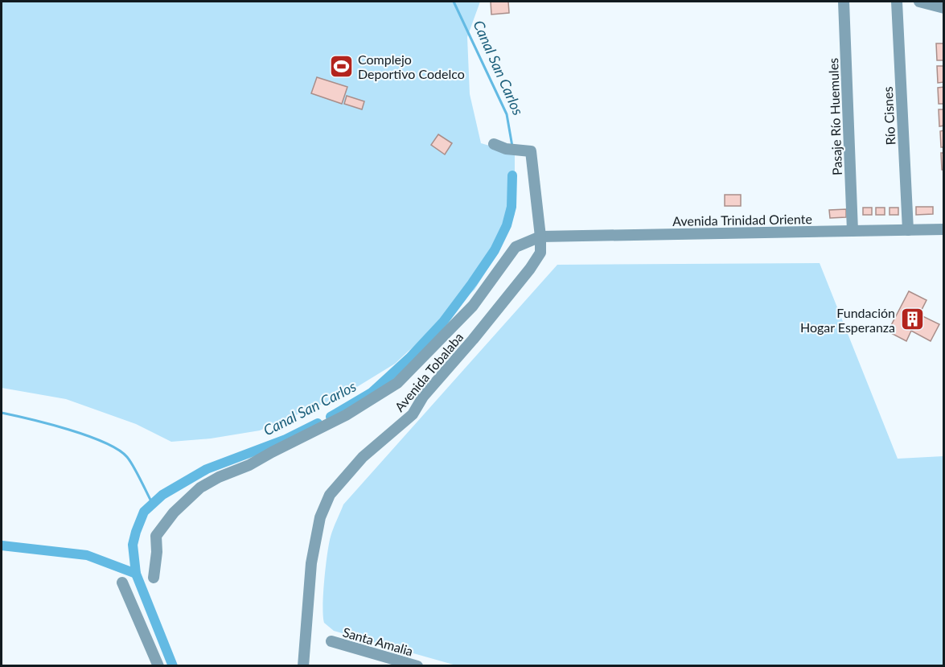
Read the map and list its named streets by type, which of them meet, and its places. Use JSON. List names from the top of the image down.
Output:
{
  "streets": {
    "street": [
      "Río Cisnes",
      "Pasaje Río Huemules",
      "Avenida Trinidad Oriente",
      "Avenida Tobalaba",
      "Santa Amalia"
    ]
  },
  "crossings": [
    ["Río Cisnes", "Avenida Trinidad Oriente"],
    ["Pasaje Río Huemules", "Avenida Trinidad Oriente"],
    ["Avenida Trinidad Oriente", "Avenida Tobalaba"]
  ],
  "water": ["Canal San Carlos"],
  "places": {
    "sports": ["Complejo Deportivo Codelco"],
    "building": ["Fundación Hogar Esperanza"]
  }
}
